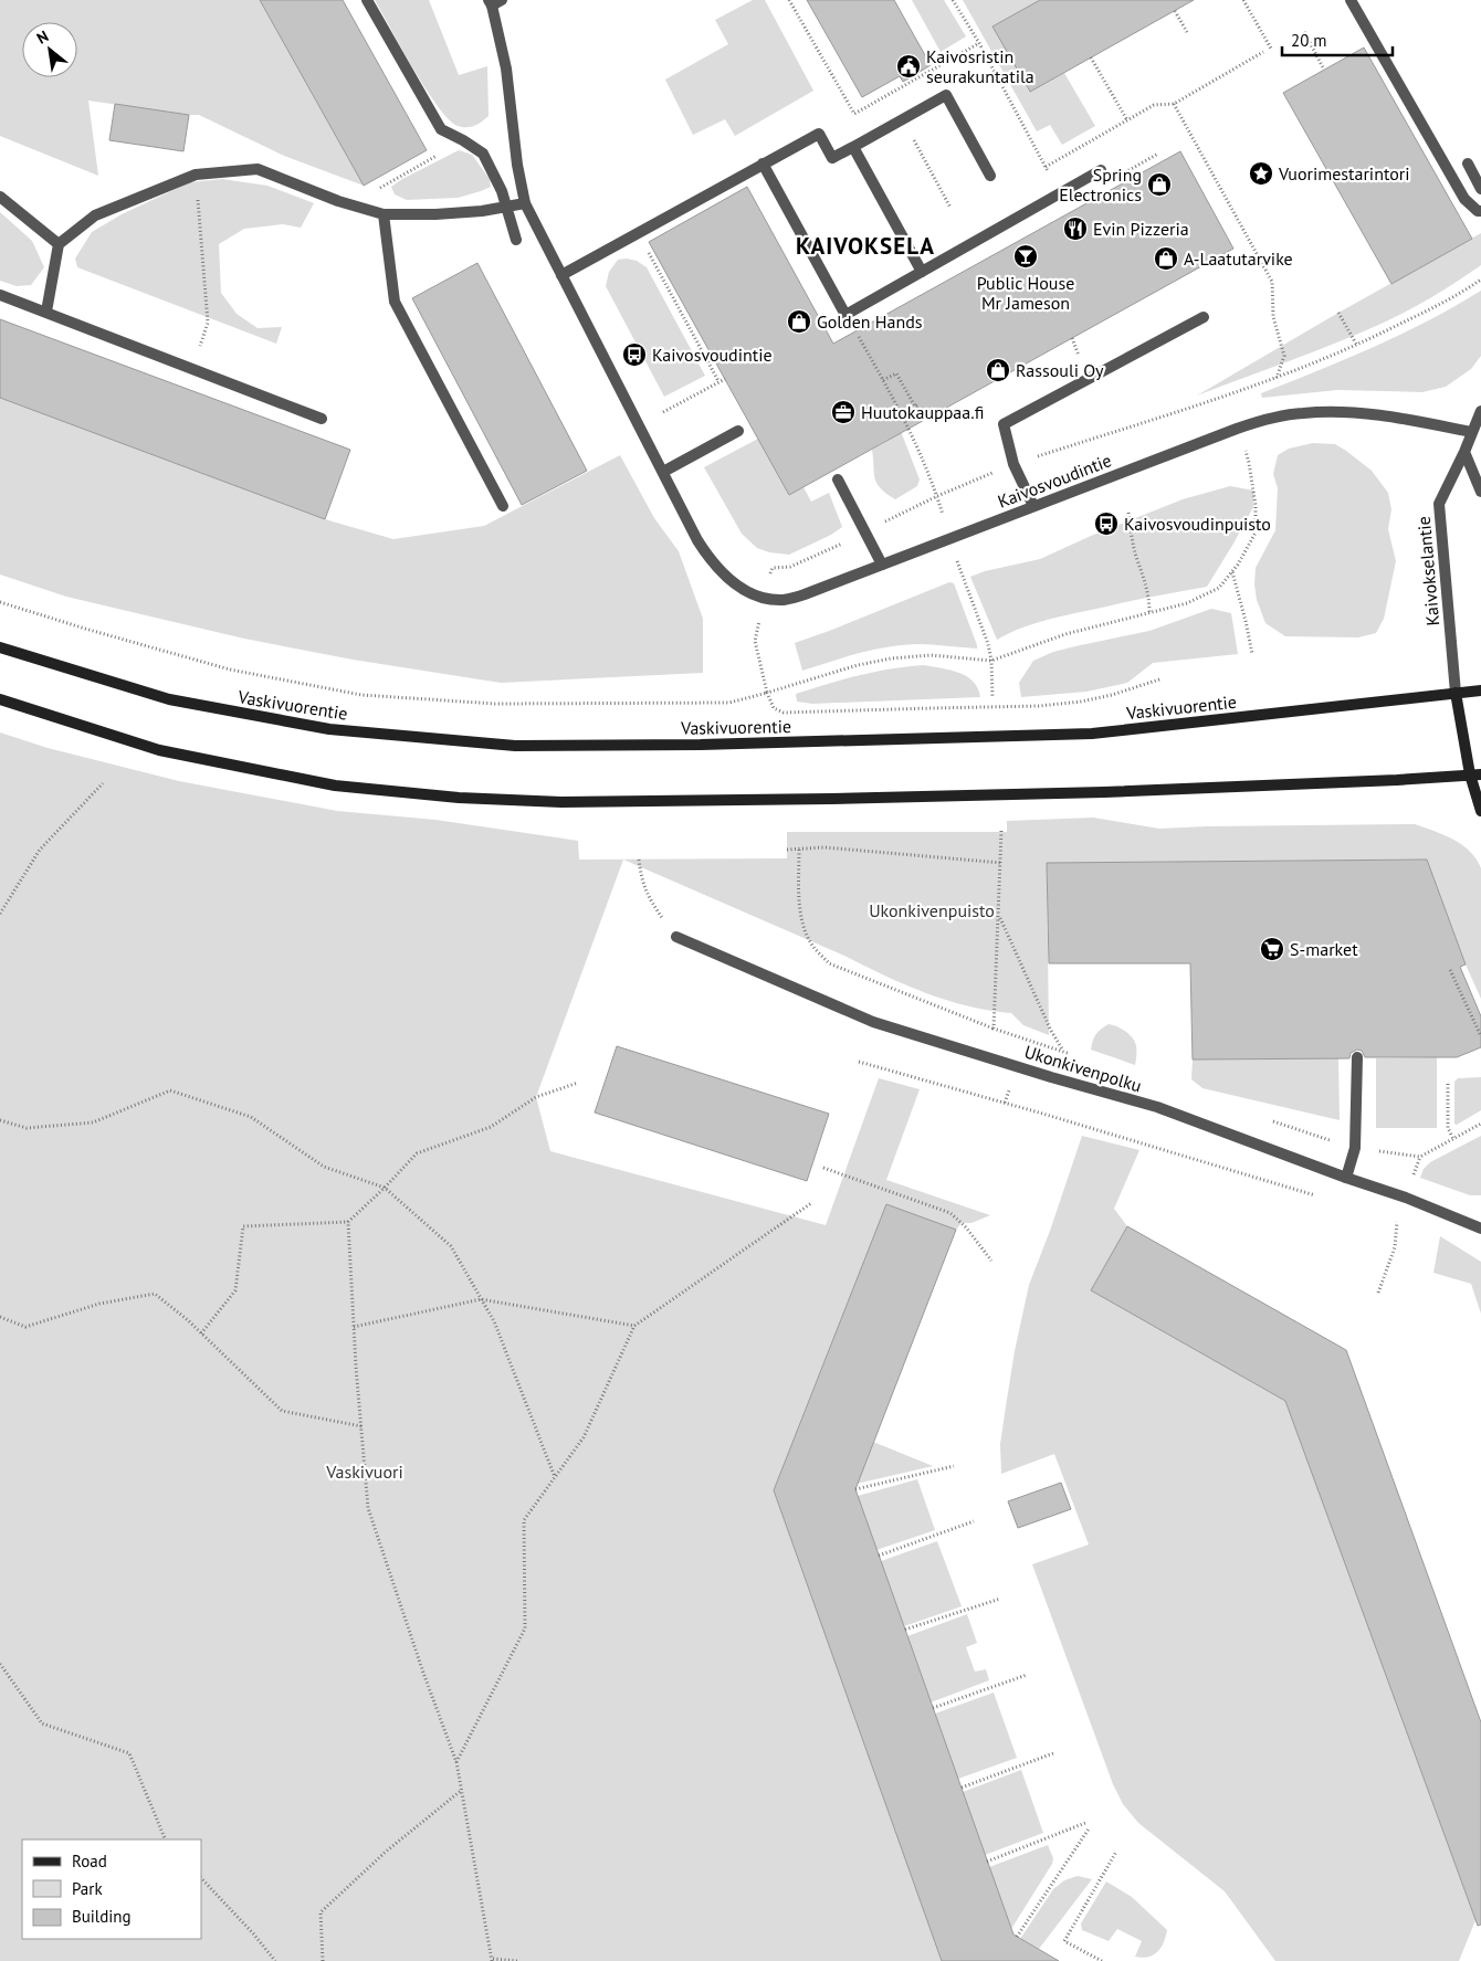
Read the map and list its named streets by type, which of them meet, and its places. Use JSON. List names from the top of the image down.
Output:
{
  "streets": {
    "main road": ["Vaskivuorentie"],
    "street": ["Kaivosvoudintie", "Kaivokselantie", "Ukonkivenpolku"]
  },
  "crossings": [
    ["Kaivosvoudintie", "Kaivokselantie"],
    ["Kaivokselantie", "Vaskivuorentie"]
  ],
  "districts": ["KAIVOKSELA"],
  "parks": ["Ukonkivenpuisto", "Vaskivuori"],
  "places": {
    "public building": ["Kaivosristin seurakuntatila"],
    "place": ["Vuorimestarintori"],
    "shop": [
      "Spring Electronics",
      "A-Laatutarvike",
      "Golden Hands",
      "Rassouli Oy"
    ],
    "restaurant": ["Evin Pizzeria"],
    "bar": ["Public House Mr Jameson"],
    "bus stop": ["Kaivosvoudintie", "Kaivosvoudinpuisto"],
    "office": ["Huutokauppaa.fi"],
    "supermarket": ["S-market"]
  },
  "legend": ["Road", "Park", "Building"],
  "scale_bar": "20 m",
  "north": "top left"
}
